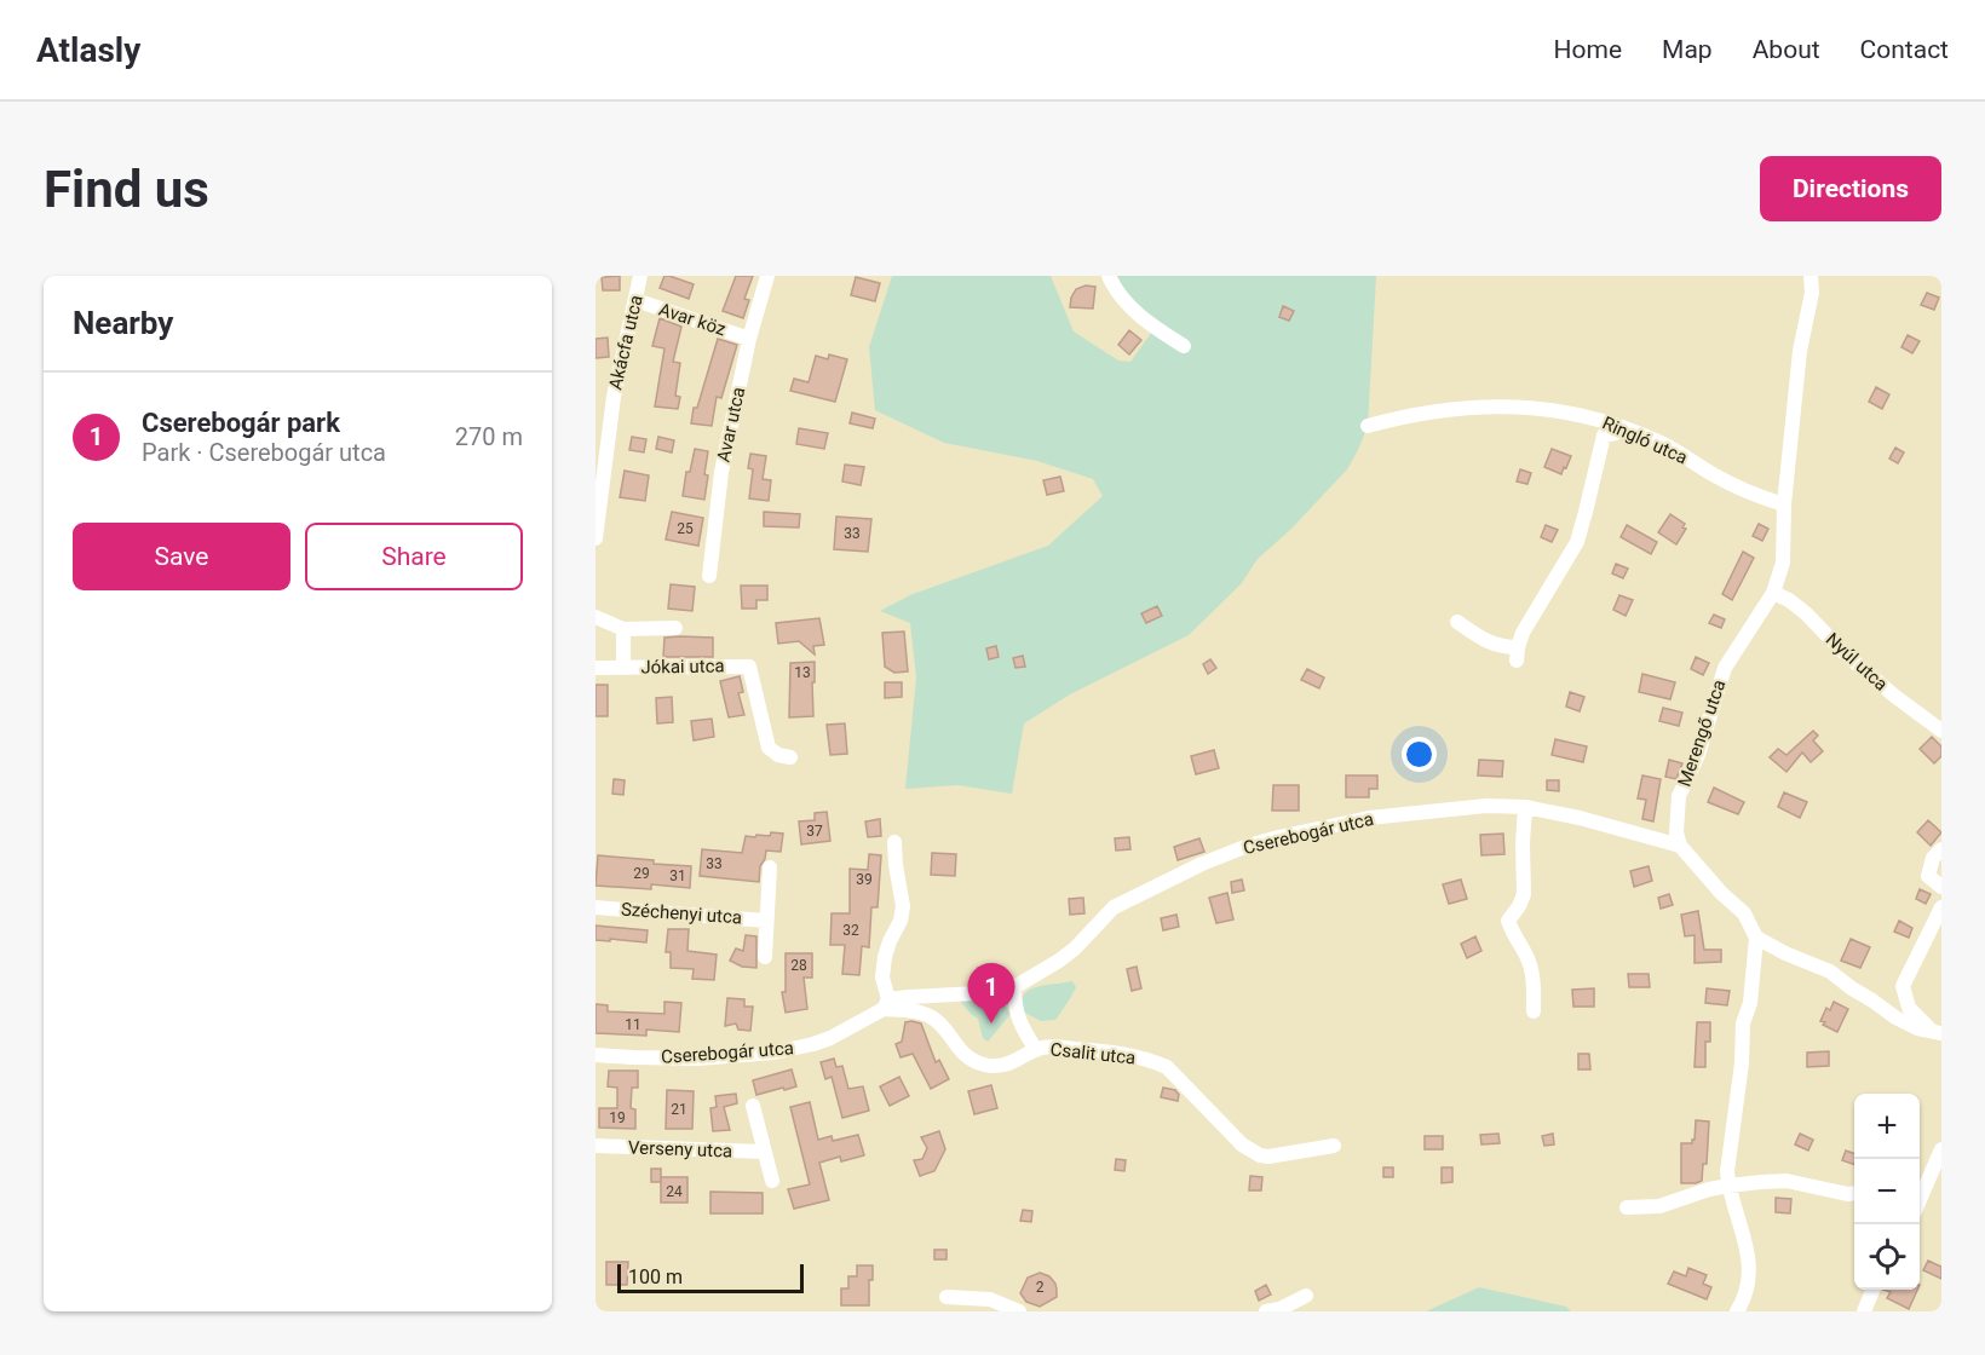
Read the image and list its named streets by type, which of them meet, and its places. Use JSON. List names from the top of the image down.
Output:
{
  "streets": {
    "street": [
      "Avar köz",
      "Akácfa utca",
      "Avar utca",
      "Ringló utca",
      "Nyúl utca",
      "Jókai utca",
      "Merengő utca",
      "Cserebogár utca",
      "Széchenyi utca",
      "Csalit utca",
      "Verseny utca"
    ]
  },
  "crossings": [
    ["Avar köz", "Akácfa utca"],
    ["Avar köz", "Avar utca"],
    ["Ringló utca", "Merengő utca"],
    ["Nyúl utca", "Merengő utca"],
    ["Merengő utca", "Cserebogár utca"],
    ["Cserebogár utca", "Csalit utca"]
  ],
  "house_numbers": [
    "25",
    "33",
    "13",
    "37",
    "33",
    "29",
    "31",
    "39",
    "32",
    "28",
    "11",
    "21",
    "19",
    "24",
    "2"
  ],
  "scale_bar": "100 m",
  "page": {
    "header": "Atlasly",
    "nav": [
      "Home",
      "Map",
      "About",
      "Contact"
    ],
    "buttons": [
      "Directions",
      ["Save", "Share"]
    ],
    "title": "Find us",
    "heading": "Nearby",
    "list": [
      {
        "mark": "1",
        "name": "Cserebogár park",
        "note": "Park · Cserebogár utca",
        "value": "270 m"
      }
    ],
    "pins": "1",
    "map_buttons": ["+", "−"],
    "scale": "100 m"
  }
}
